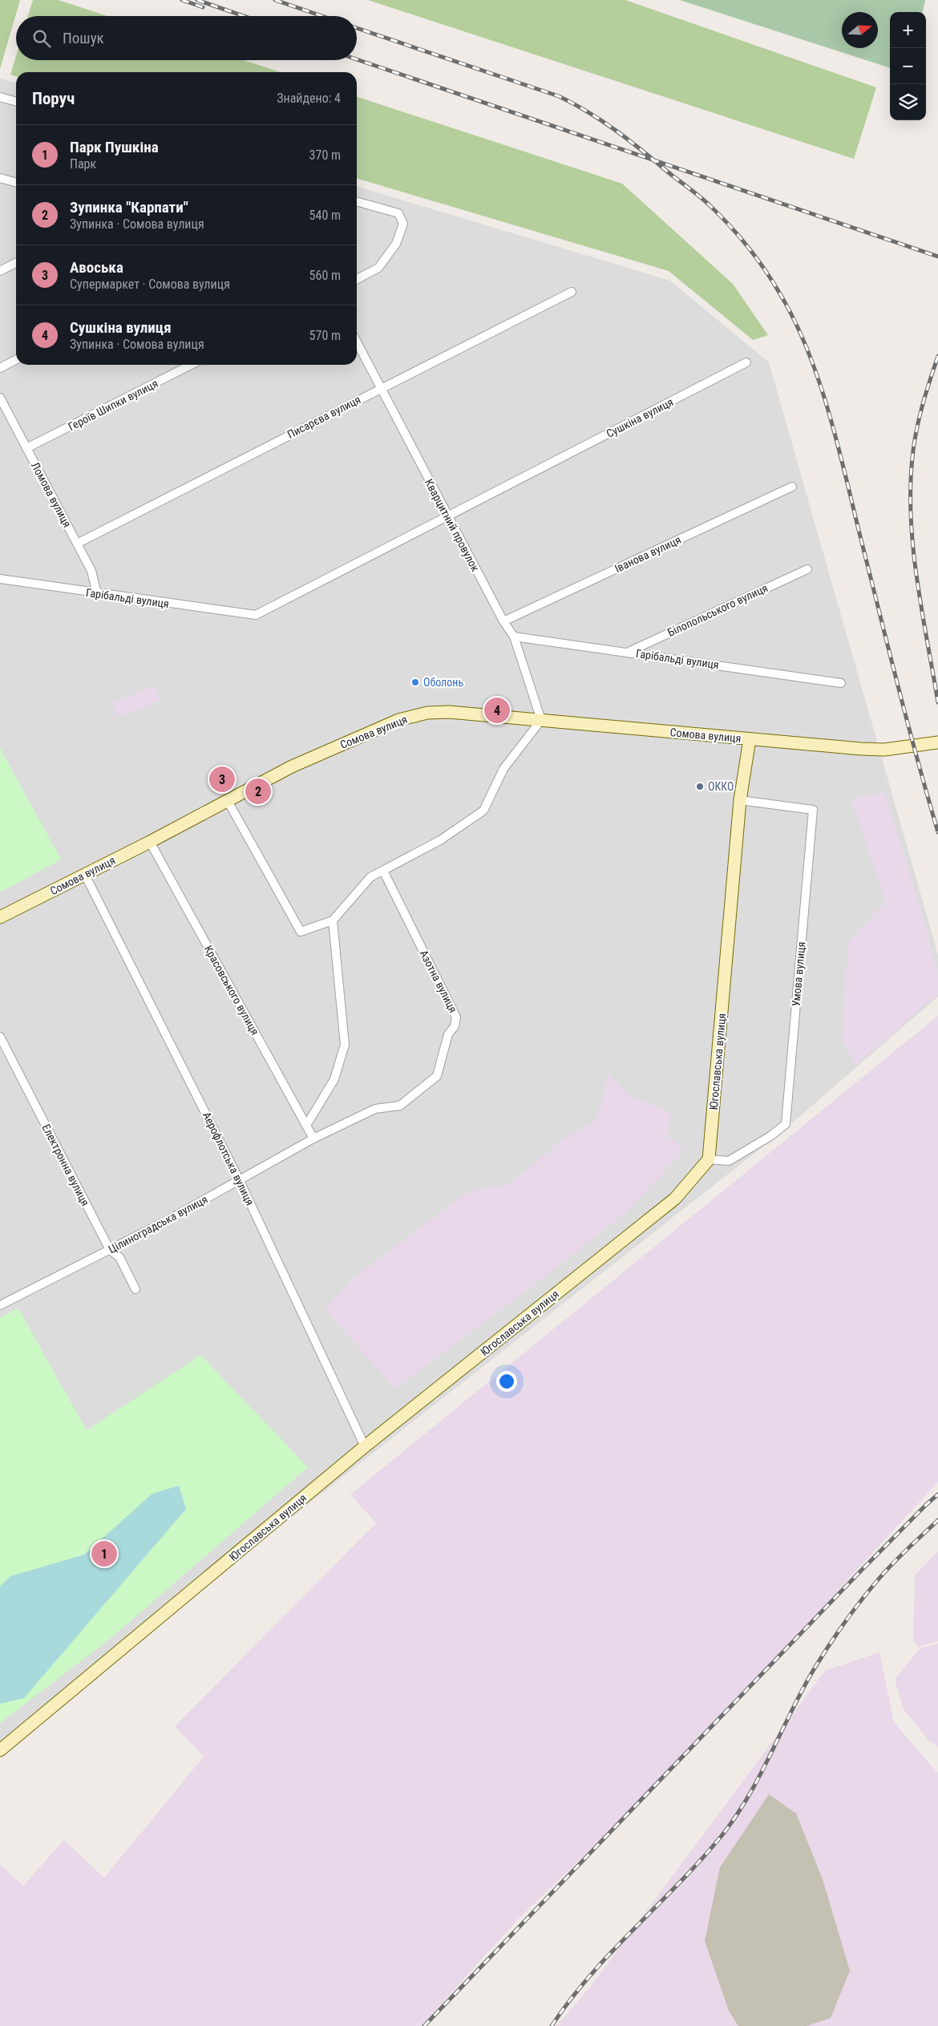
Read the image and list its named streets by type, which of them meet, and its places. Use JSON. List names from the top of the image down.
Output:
{
  "streets": {
    "street": [
      "Героїв Шипки вулиця",
      "Писарєва вулиця",
      "Сушкіна вулиця",
      "Ломова вулиця",
      "Кварцитний провулок",
      "Іванова вулиця",
      "Гарібальді вулиця",
      "Білопольського вулиця",
      "Сомова вулиця",
      "Умова вулиця",
      "Азотна вулиця",
      "Красовського вулиця",
      "Югославська вулиця",
      "Аерофлотська вулиця",
      "Електронна вулиця",
      "Цілиноградська вулиця"
    ]
  },
  "crossings": [
    ["Героїв Шипки вулиця", "Ломова вулиця"],
    ["Писарєва вулиця", "Ломова вулиця"],
    ["Писарєва вулиця", "Кварцитний провулок"],
    ["Сушкіна вулиця", "Кварцитний провулок"],
    ["Сушкіна вулиця", "Гарібальді вулиця"],
    ["Ломова вулиця", "Гарібальді вулиця"],
    ["Кварцитний провулок", "Іванова вулиця"],
    ["Кварцитний провулок", "Гарібальді вулиця"],
    ["Кварцитний провулок", "Сомова вулиця"],
    ["Гарібальді вулиця", "Білопольського вулиця"],
    ["Сомова вулиця", "Красовського вулиця"],
    ["Сомова вулиця", "Югославська вулиця"],
    ["Сомова вулиця", "Аерофлотська вулиця"],
    ["Умова вулиця", "Югославська вулиця"],
    ["Азотна вулиця", "Красовського вулиця"],
    ["Азотна вулиця", "Цілиноградська вулиця"],
    ["Красовського вулиця", "Цілиноградська вулиця"],
    ["Югославська вулиця", "Аерофлотська вулиця"],
    ["Аерофлотська вулиця", "Цілиноградська вулиця"],
    ["Електронна вулиця", "Цілиноградська вулиця"]
  ],
  "places": ["Оболонь", "ОККО"],
  "north": "right",
  "page": {
    "map_buttons": ["+", "−"],
    "search": "Пошук",
    "heading": ["Поруч", "Знайдено: 4"],
    "list": [
      {
        "mark": "1",
        "name": "Парк Пушкіна",
        "note": "Парк",
        "value": "370 m"
      },
      {
        "mark": "2",
        "name": "Зупинка \"Карпати\"",
        "note": "Зупинка · Сомова вулиця",
        "value": "540 m"
      },
      {
        "mark": "3",
        "name": "Авоська",
        "note": "Супермаркет · Сомова вулиця",
        "value": "560 m"
      },
      {
        "mark": "4",
        "name": "Сушкіна вулиця",
        "note": "Зупинка · Сомова вулиця",
        "value": "570 m"
      }
    ],
    "pins": [
      "4",
      "3",
      "2",
      "1"
    ]
  }
}
